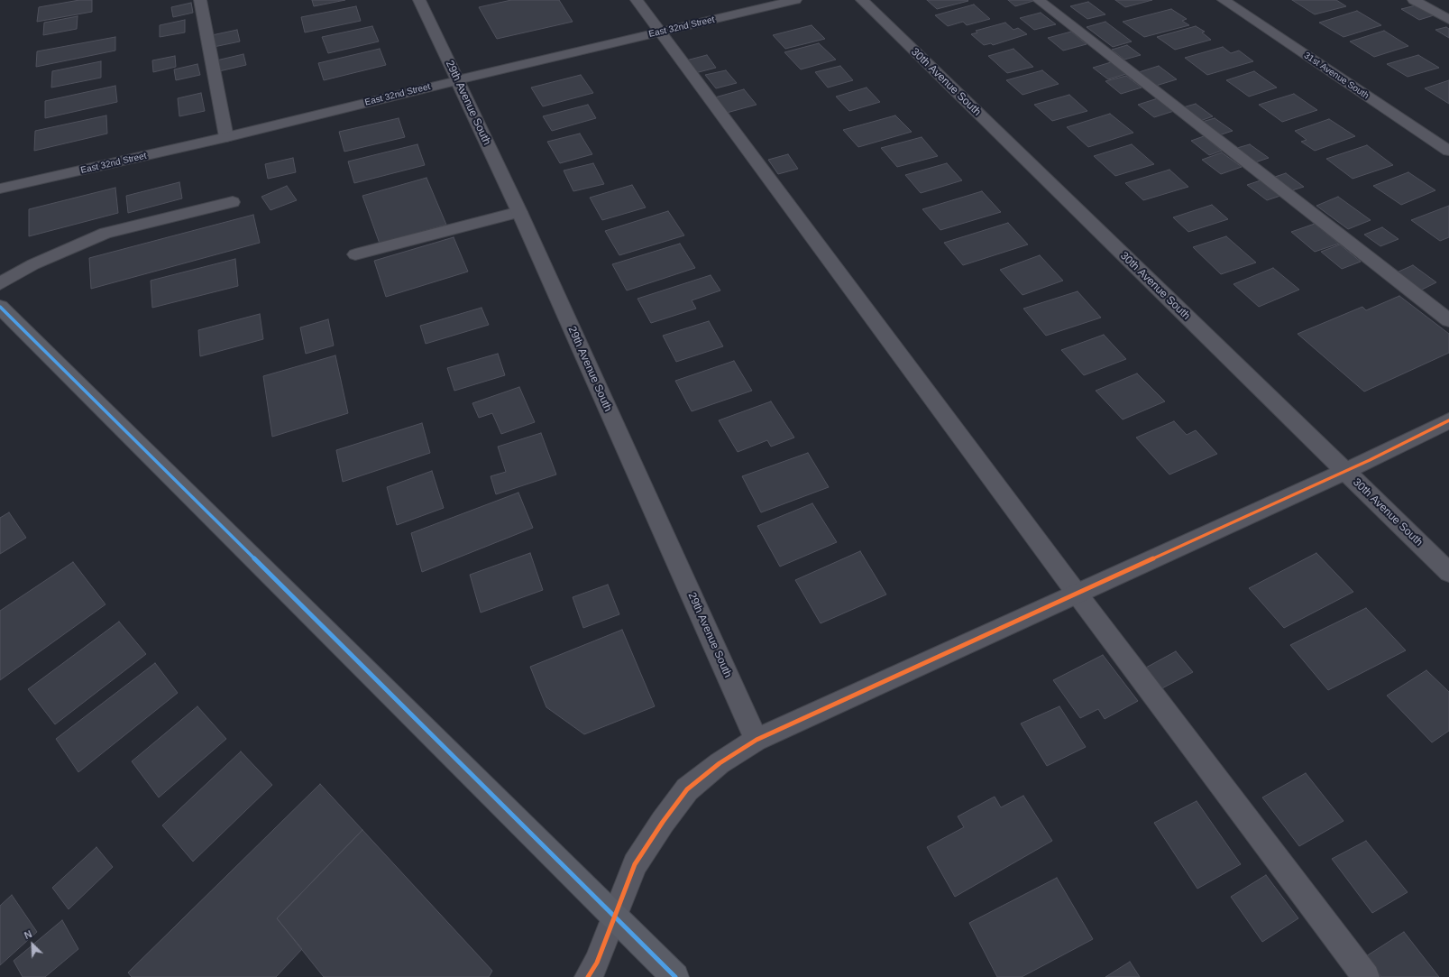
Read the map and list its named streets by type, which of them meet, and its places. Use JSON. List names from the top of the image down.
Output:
{
  "streets": {
    "street": [
      "East 32nd Street",
      "31st Avenue South",
      "30th Avenue South",
      "29th Avenue South"
    ]
  },
  "crossings": [
    ["East 32nd Street", "29th Avenue South"]
  ],
  "north": "top left"
}
